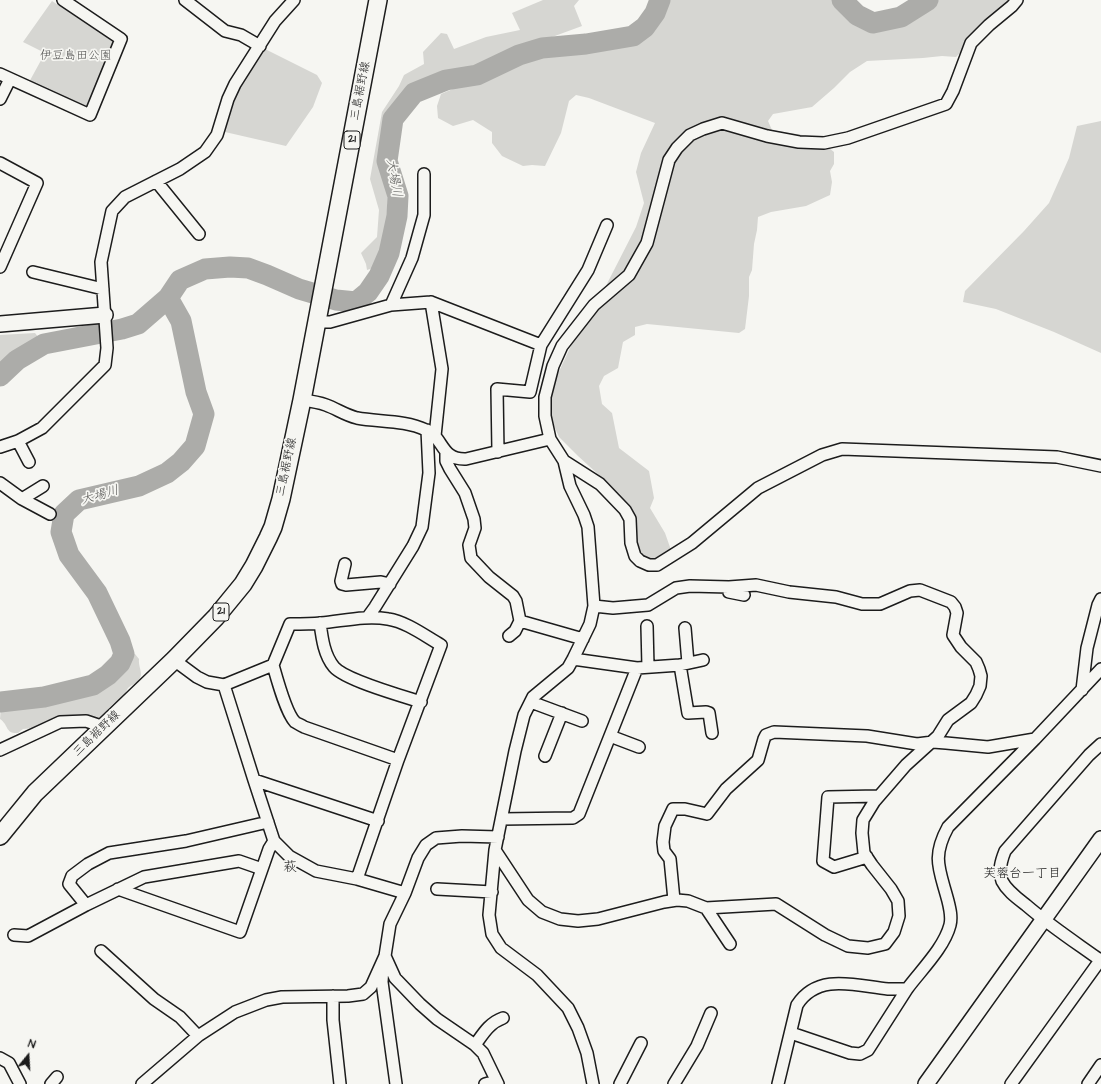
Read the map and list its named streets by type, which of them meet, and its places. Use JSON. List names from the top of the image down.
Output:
{
  "streets": {
    "main road": ["三島裾野線", "21"]
  },
  "districts": ["萩", "芙蓉台一丁目"],
  "water": ["大場川"],
  "parks": ["伊豆島田公園"],
  "north": "top"
}
